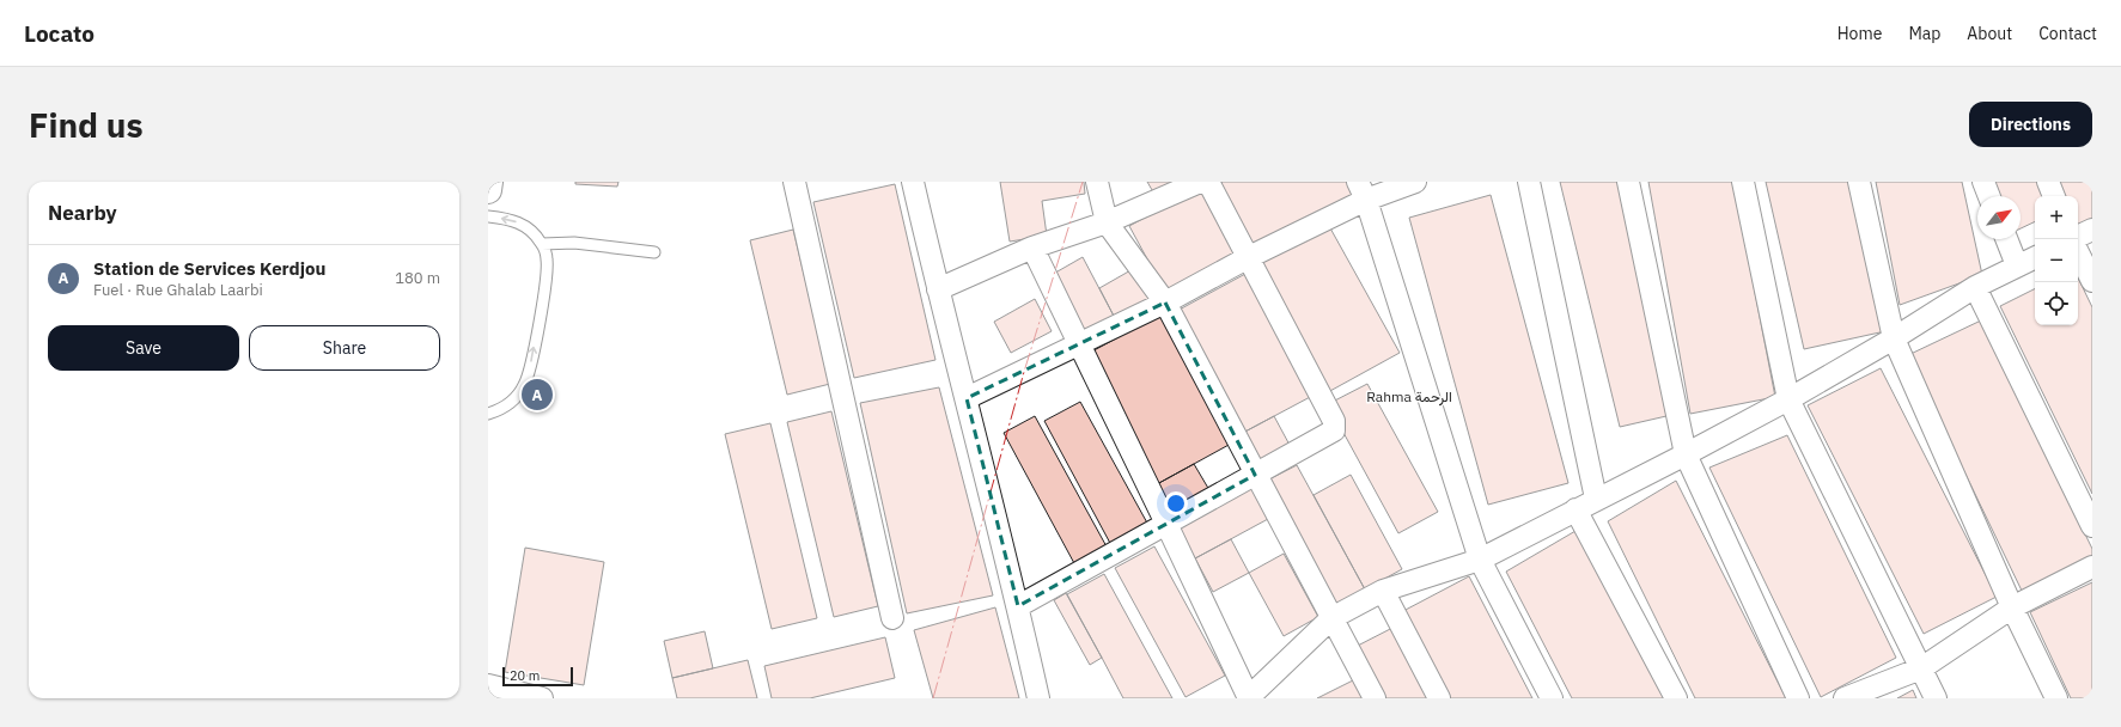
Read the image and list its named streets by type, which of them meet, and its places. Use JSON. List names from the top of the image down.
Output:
{
  "districts": ["Rahma الرحمة"],
  "scale_bar": "20 m",
  "north": "top right",
  "page": {
    "header": "Locato",
    "nav": [
      "Home",
      "Map",
      "About",
      "Contact"
    ],
    "buttons": [
      "Directions",
      ["Save", "Share"]
    ],
    "title": "Find us",
    "heading": "Nearby",
    "map_buttons": ["+", "−"],
    "list": [
      {
        "mark": "A",
        "name": "Station de Services Kerdjou",
        "note": "Fuel · Rue Ghalab Laarbi",
        "value": "180 m"
      }
    ],
    "pins": "A",
    "scale": "20 m"
  }
}
